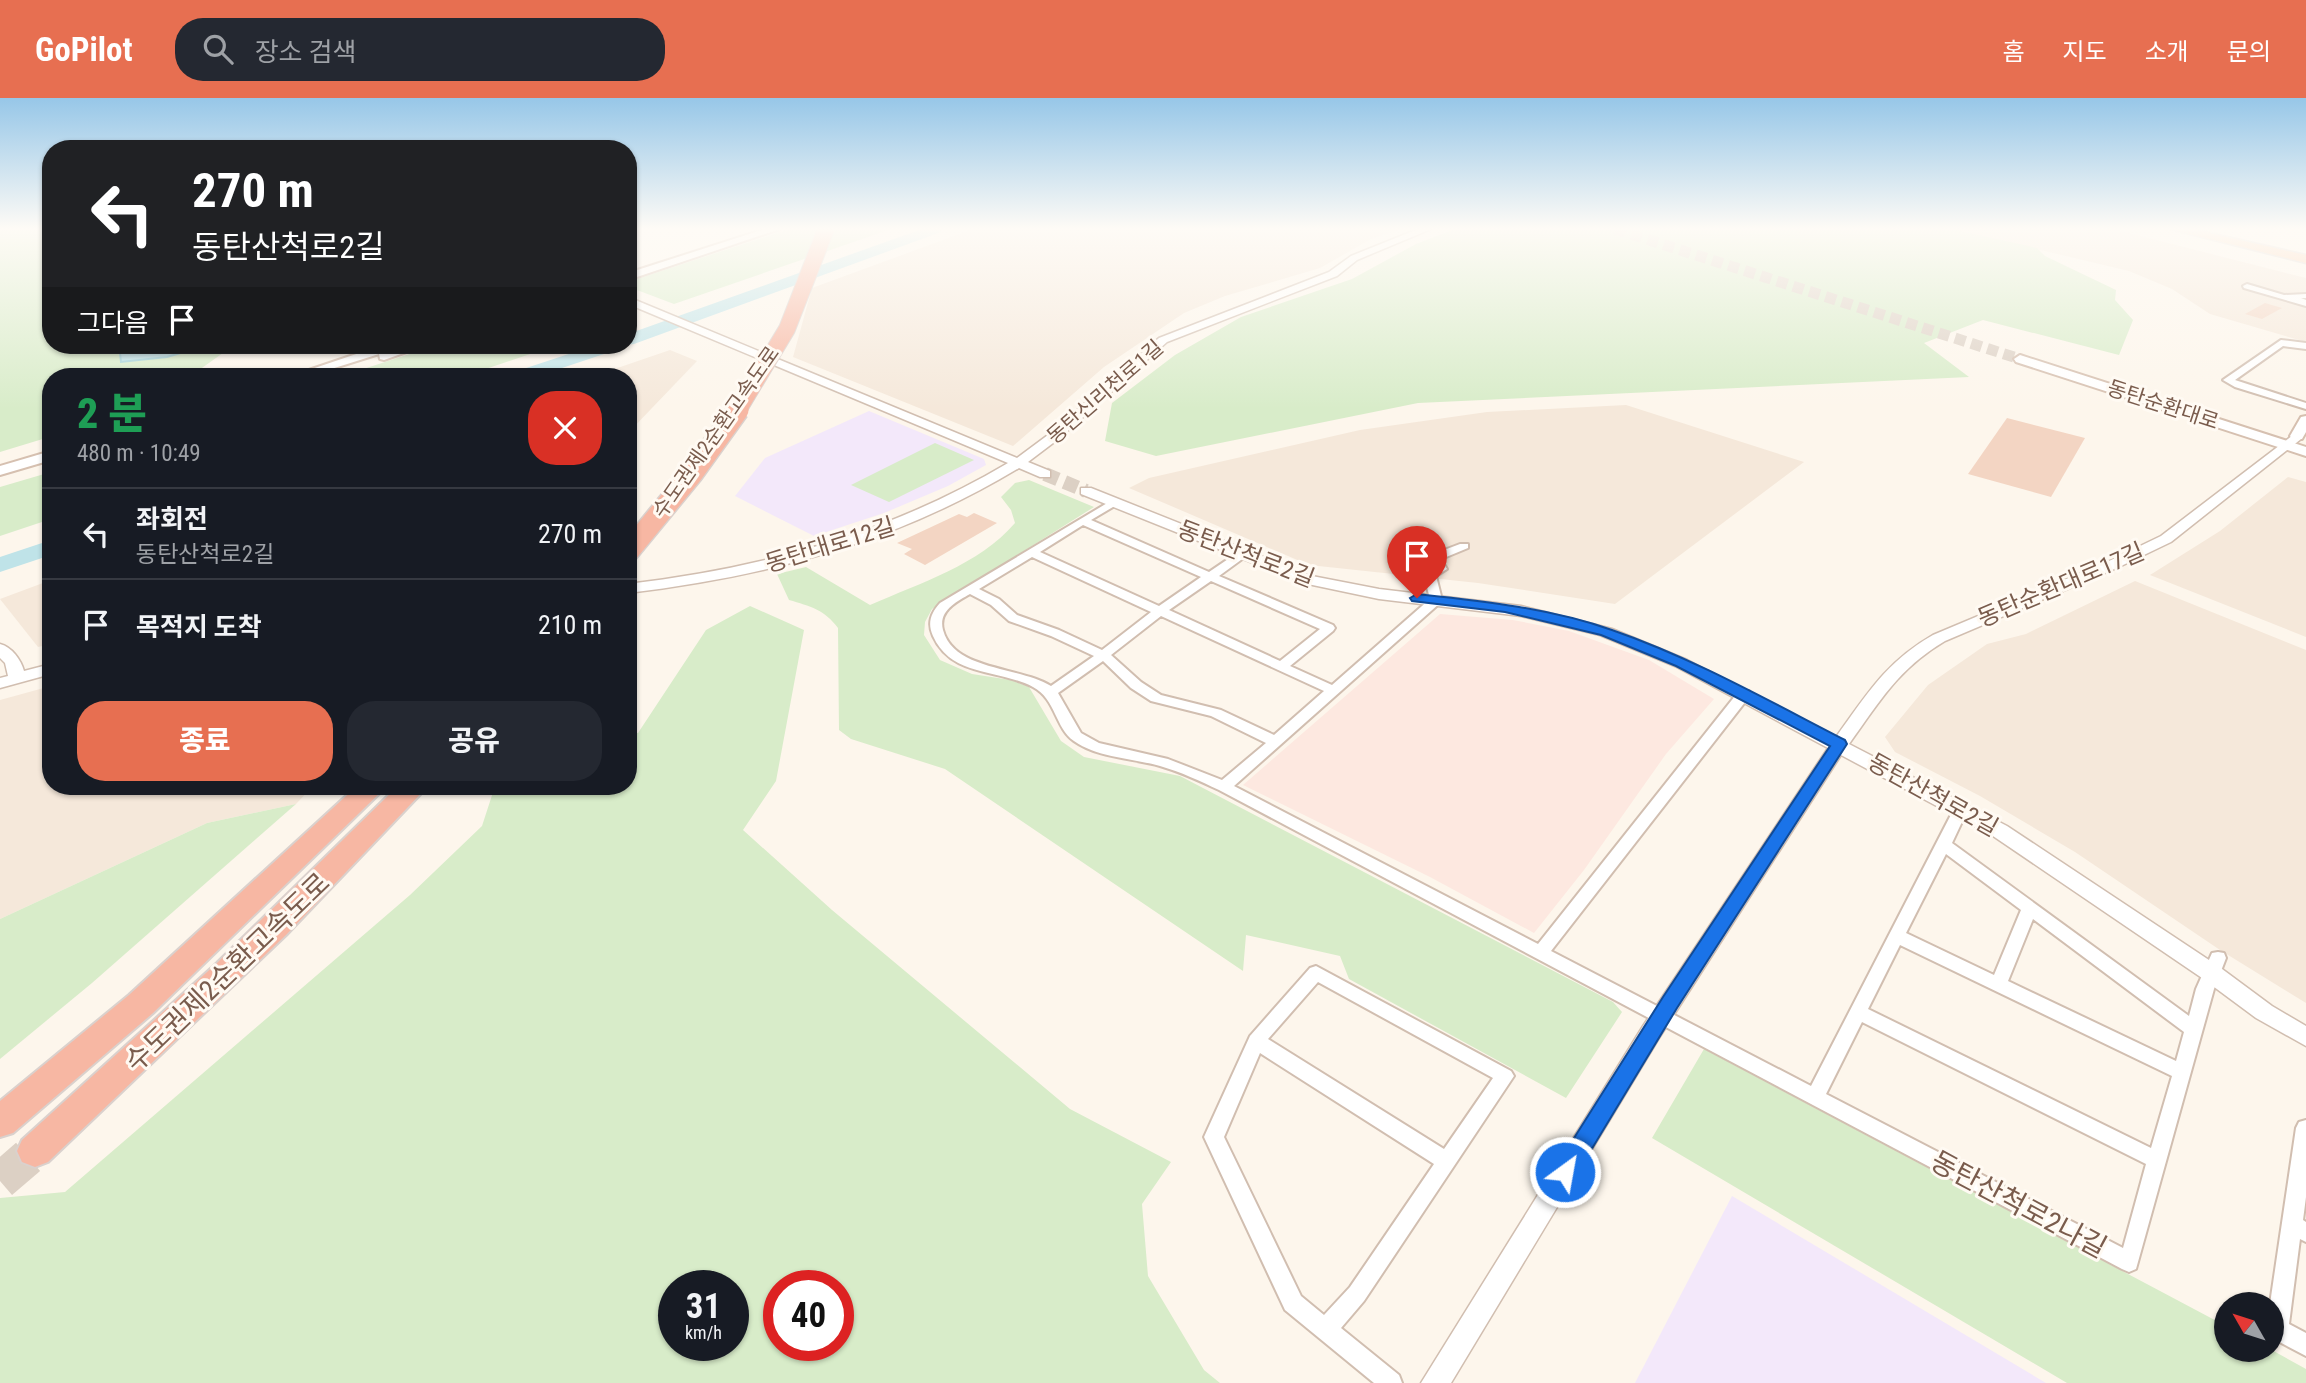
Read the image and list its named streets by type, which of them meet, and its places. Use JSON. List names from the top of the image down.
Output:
{
  "streets": {
    "highway": ["수도권제2순환고속도로"],
    "main road": ["동탄순환대로"],
    "street": [
      "동탄신리천로1길",
      "동탄대로12길",
      "동탄산척로2길",
      "동탄순환대로17길",
      "동탄산척로2나길"
    ]
  },
  "crossings": [
    ["동탄신리천로1길", "동탄대로12길"],
    ["동탄순환대로", "동탄순환대로17길"],
    ["동탄산척로2길", "동탄순환대로17길"],
    ["동탄산척로2길", "동탄산척로2나길"],
    ["동탄순환대로17길", "동탄산척로2나길"]
  ],
  "north": "top left",
  "page": {
    "header": "GoPilot",
    "search": "장소 검색",
    "nav": [
      "홈",
      "지도",
      "소개",
      "문의"
    ],
    "turn": ["270 m", "동탄산척로2길"],
    "then": "그다음",
    "heading": ["2 분", "480 m · 10:49"],
    "list": [
      {
        "name": "좌회전",
        "note": "동탄산척로2길",
        "value": "270 m"
      },
      {
        "name": "목적지 도착",
        "value": "210 m"
      }
    ],
    "buttons": ["종료", "공유"],
    "speed": "31 km/h",
    "limit": "40"
  }
}
